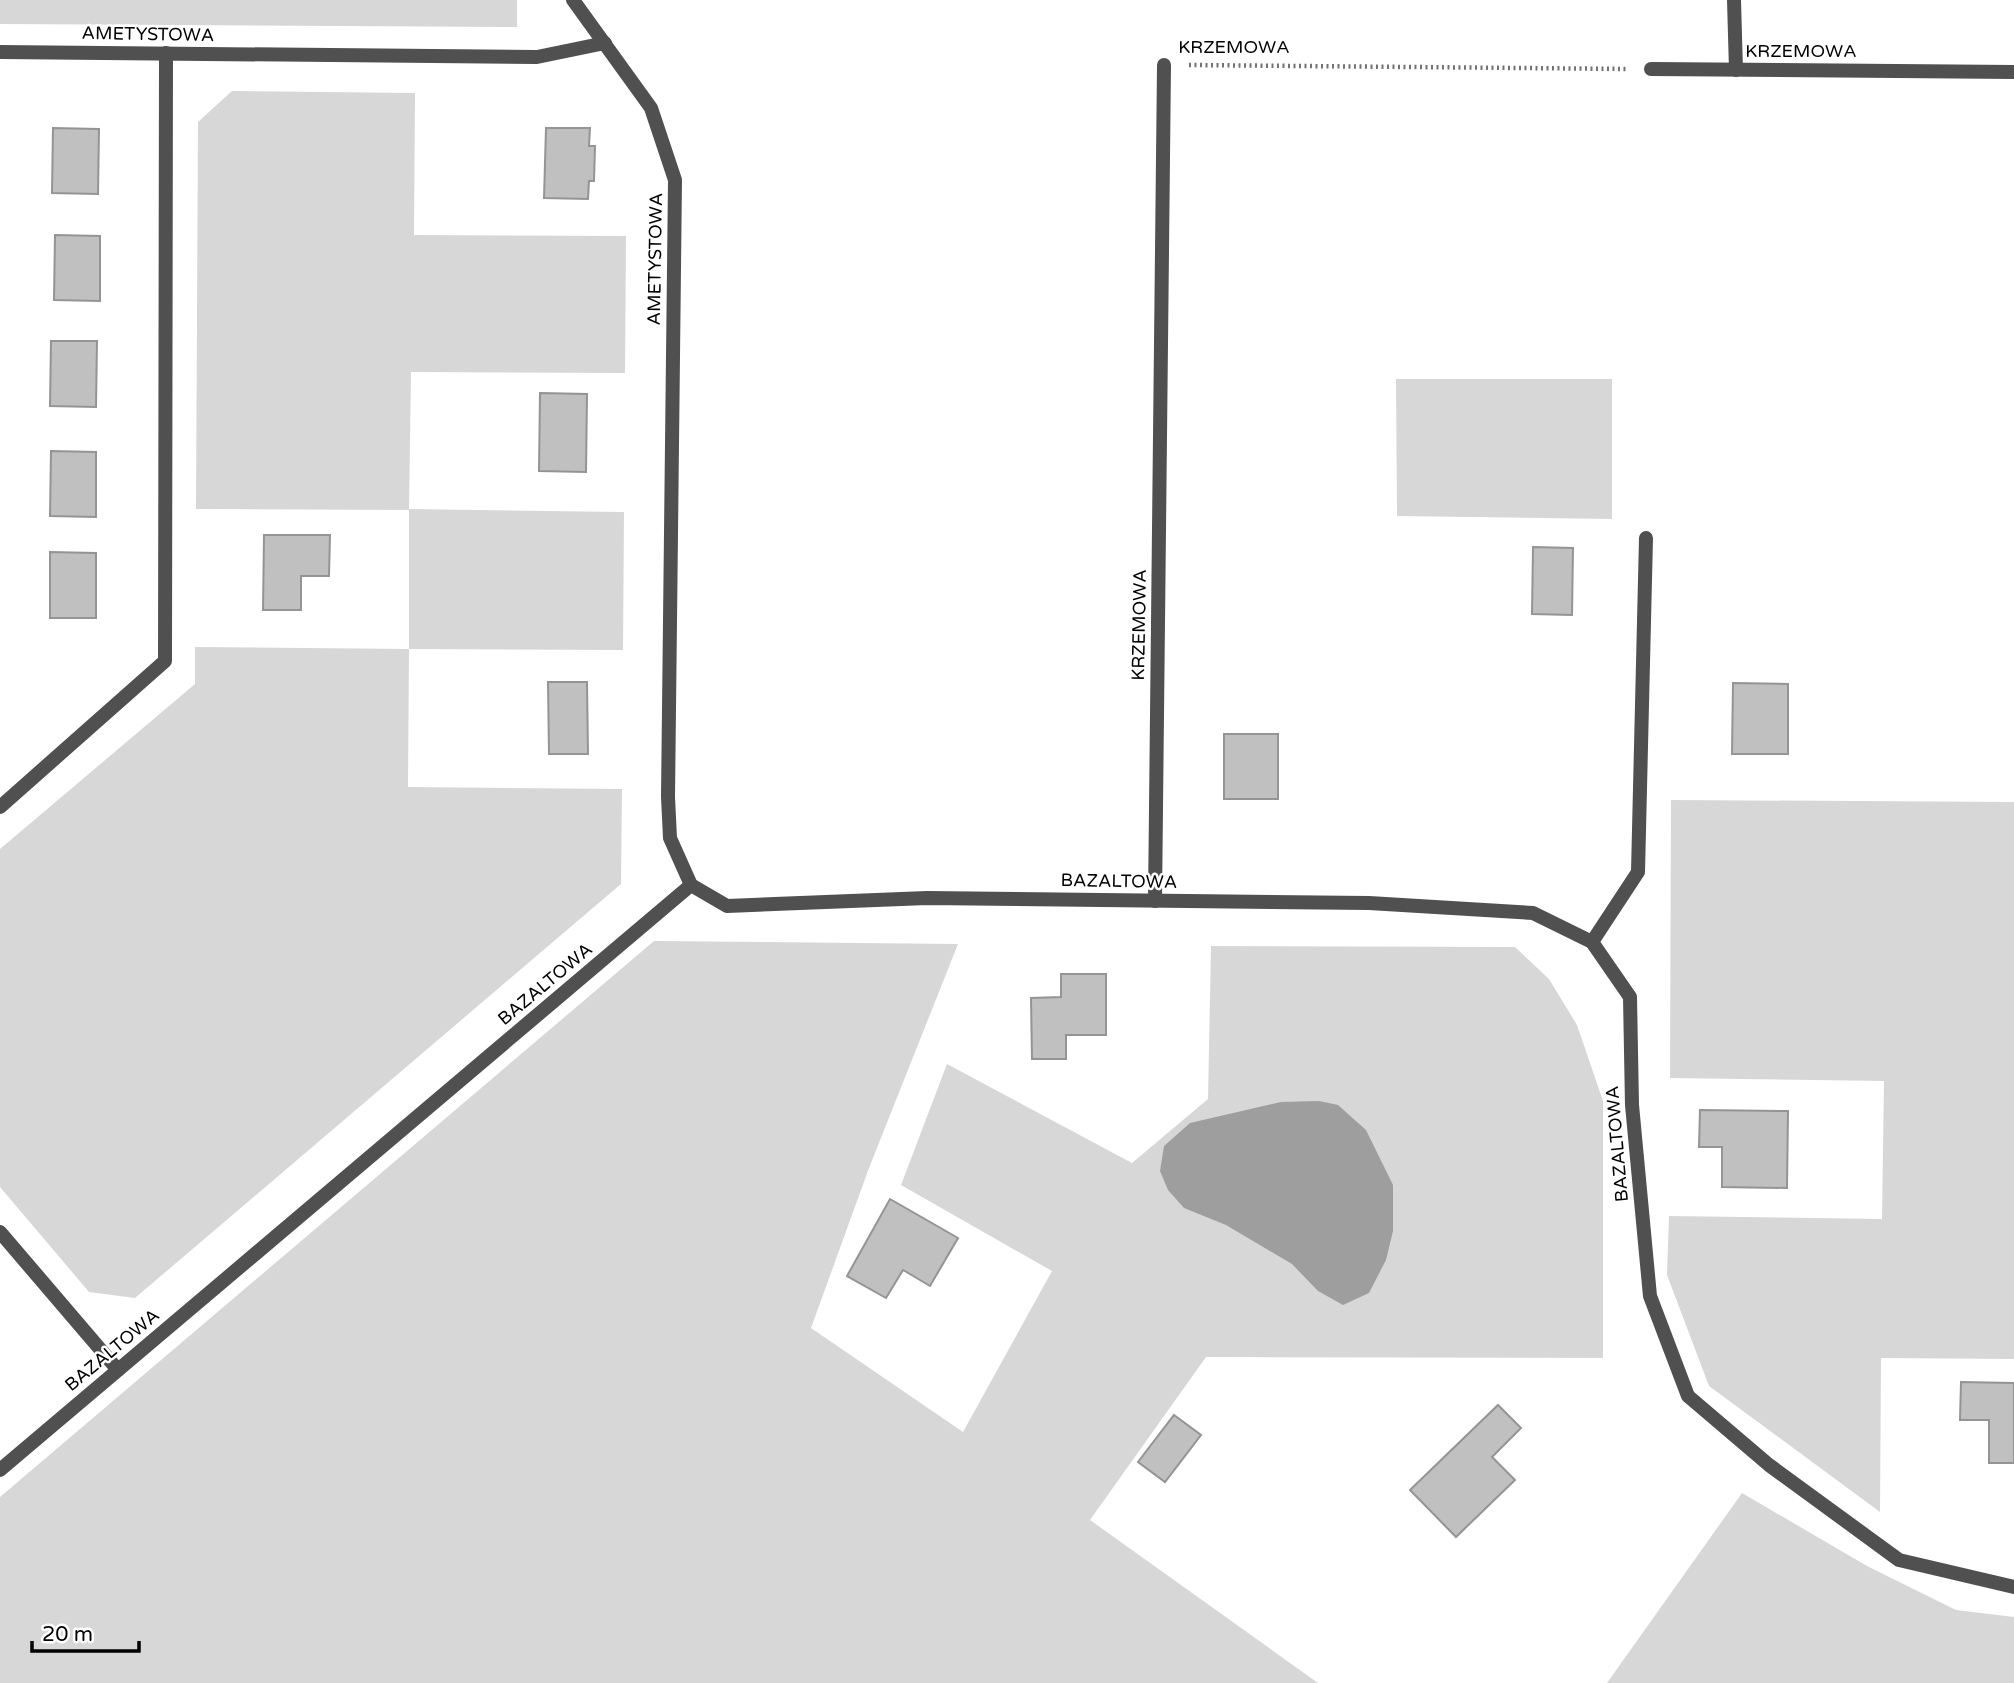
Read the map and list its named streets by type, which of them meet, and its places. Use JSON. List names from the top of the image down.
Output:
{
  "streets": {
    "street": ["AMETYSTOWA", "KRZEMOWA", "BAZALTOWA"]
  },
  "crossings": [
    ["AMETYSTOWA", "BAZALTOWA"],
    ["KRZEMOWA", "BAZALTOWA"]
  ],
  "scale_bar": "20 m"
}
